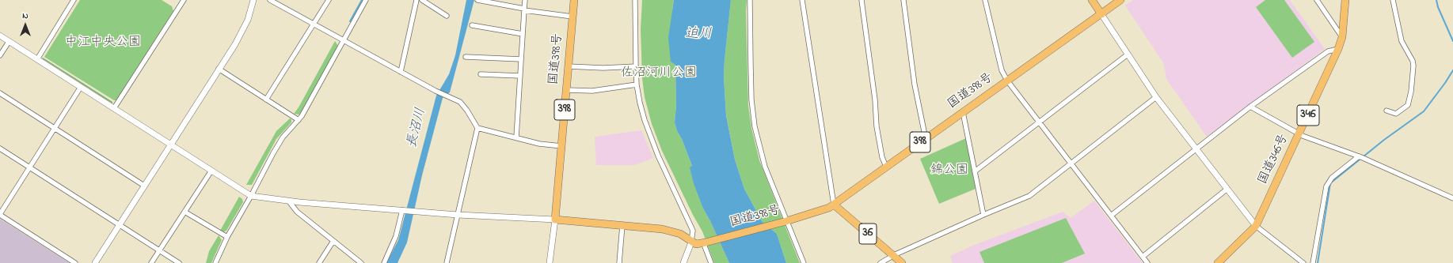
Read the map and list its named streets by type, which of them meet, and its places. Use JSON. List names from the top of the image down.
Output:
{
  "streets": {
    "main road": [
      "国道398号",
      "398",
      "346",
      "国道346号",
      "36"
    ]
  },
  "crossings": [
    ["国道398号", "36"]
  ],
  "water": ["迫川", "長沼川"],
  "parks": ["中江中央公園", "佐沼河川公園", "錦公園"],
  "north": "top"
}
